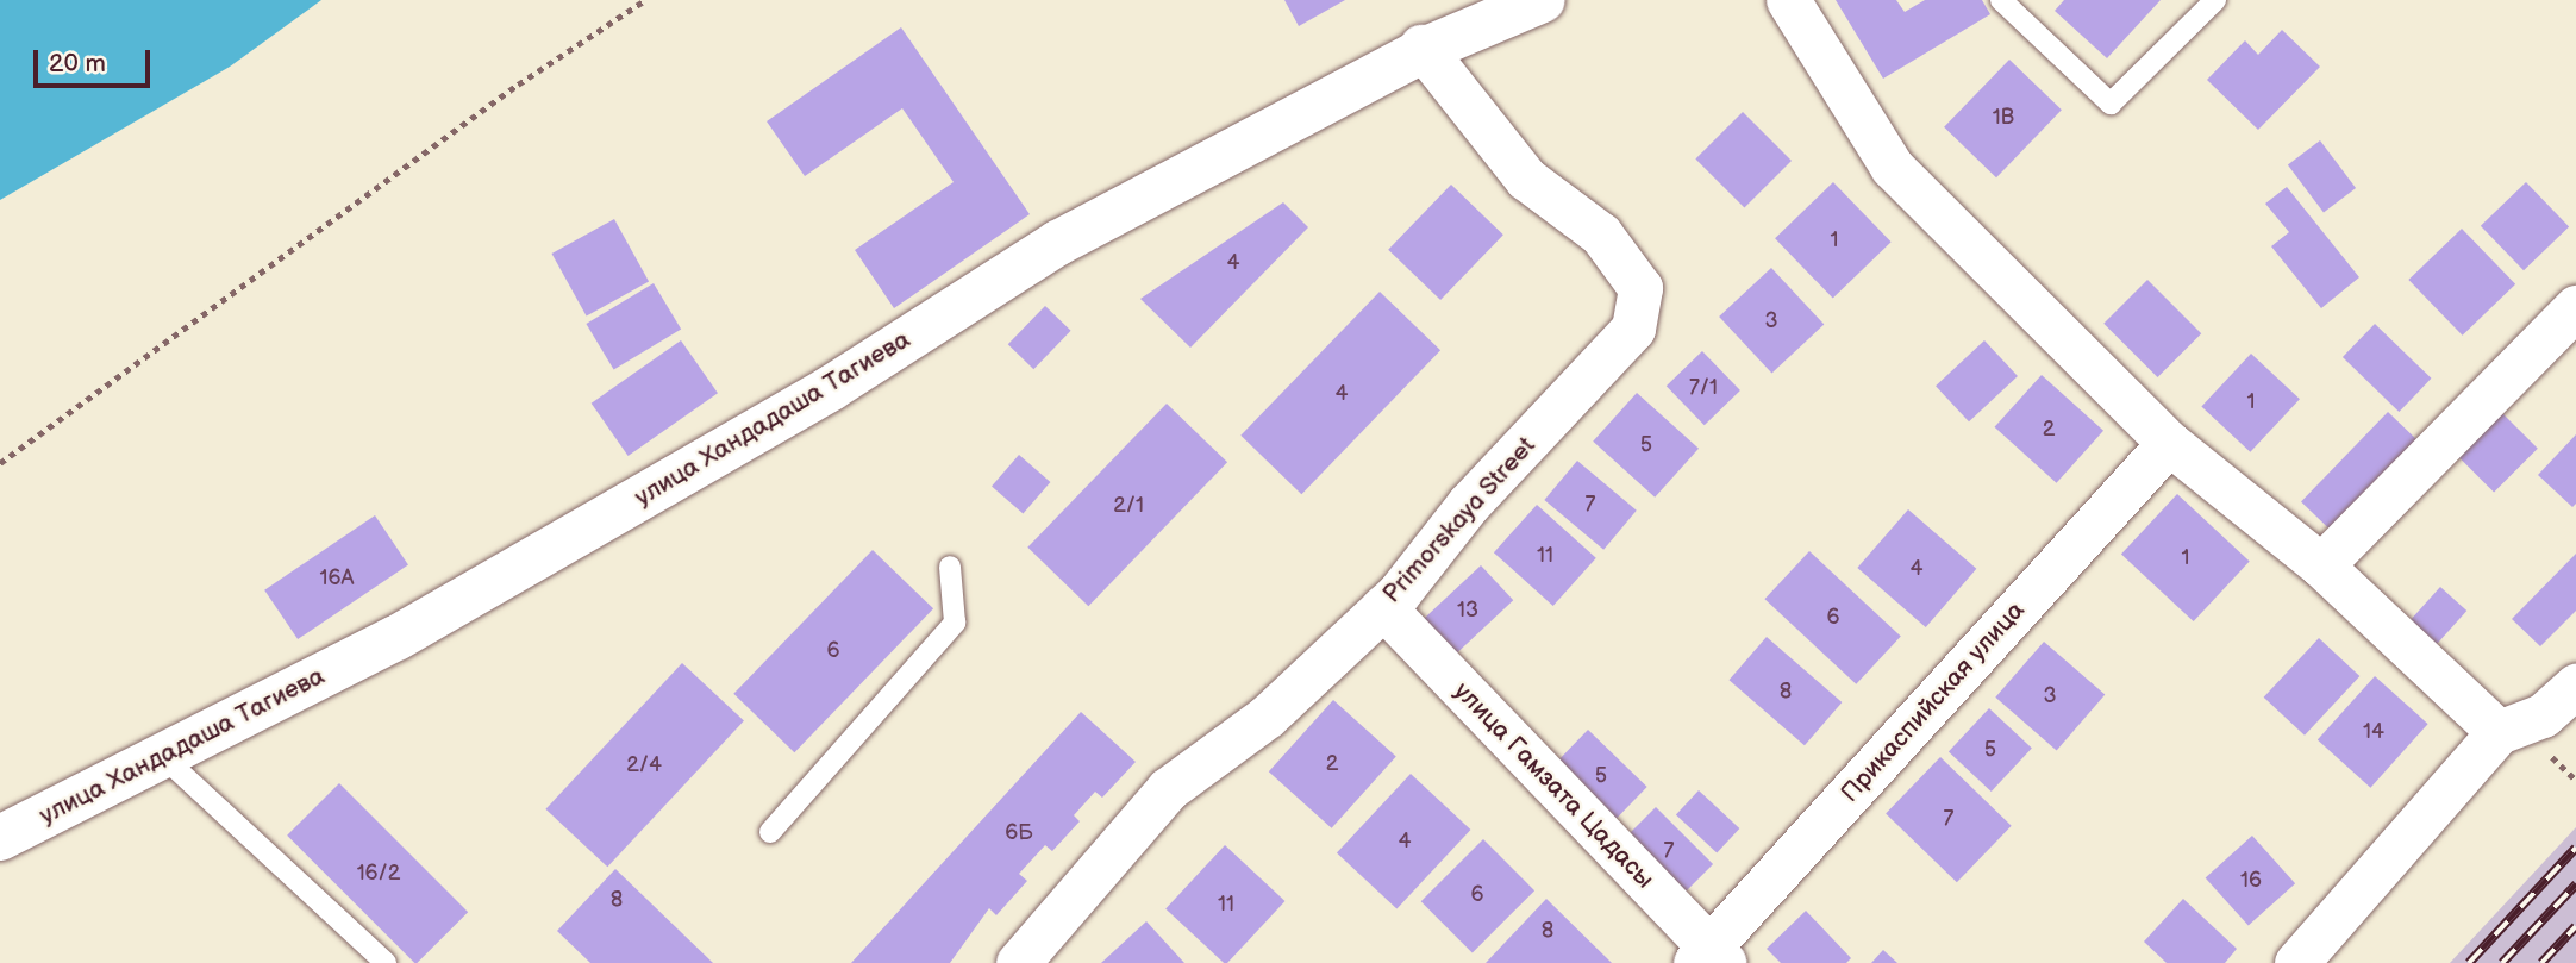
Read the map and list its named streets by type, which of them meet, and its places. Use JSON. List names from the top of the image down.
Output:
{
  "streets": {
    "street": [
      "улица Хандадаша Тагиева",
      "Primorskaya Street",
      "Прикаспийская улица",
      "улица Гамзата Цадасы"
    ]
  },
  "crossings": [
    ["улица Хандадаша Тагиева", "Primorskaya Street"],
    ["Primorskaya Street", "улица Гамзата Цадасы"],
    ["Прикаспийская улица", "улица Гамзата Цадасы"]
  ],
  "house_numbers": [
    "1В",
    "1",
    "4",
    "3",
    "7/1",
    "4",
    "1",
    "2",
    "5",
    "7",
    "2/1",
    "11",
    "1",
    "4",
    "16А",
    "13",
    "6",
    "6",
    "8",
    "3",
    "14",
    "5",
    "2",
    "2/4",
    "5",
    "7",
    "6Б",
    "4",
    "7",
    "16/2",
    "16",
    "6",
    "8",
    "11",
    "8"
  ],
  "scale_bar": "20 m"
}
